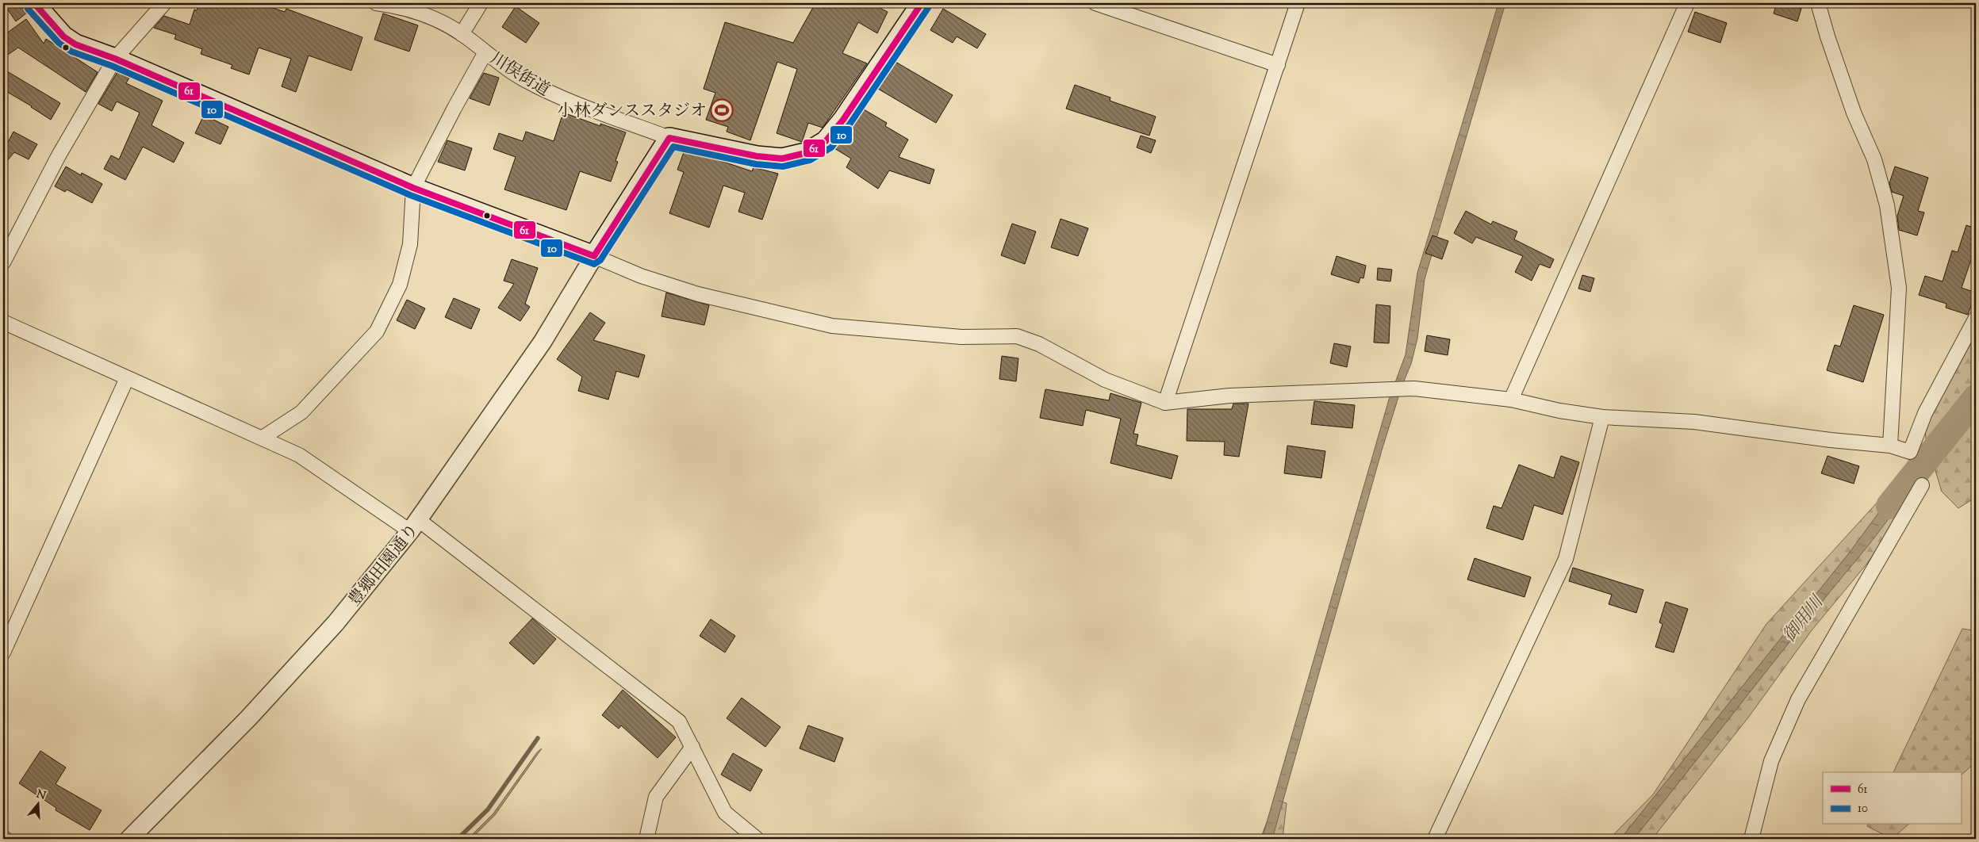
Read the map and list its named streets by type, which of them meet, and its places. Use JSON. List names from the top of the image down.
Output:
{
  "streets": {
    "main road": ["川俣街道"],
    "street": ["豊郷田園通り"]
  },
  "water": ["御用川"],
  "places": {
    "sports": ["小林ダンススタジオ"]
  },
  "lines": ["transit line 61", "transit line 10"],
  "legend": ["61", "10"],
  "north": "top"
}
